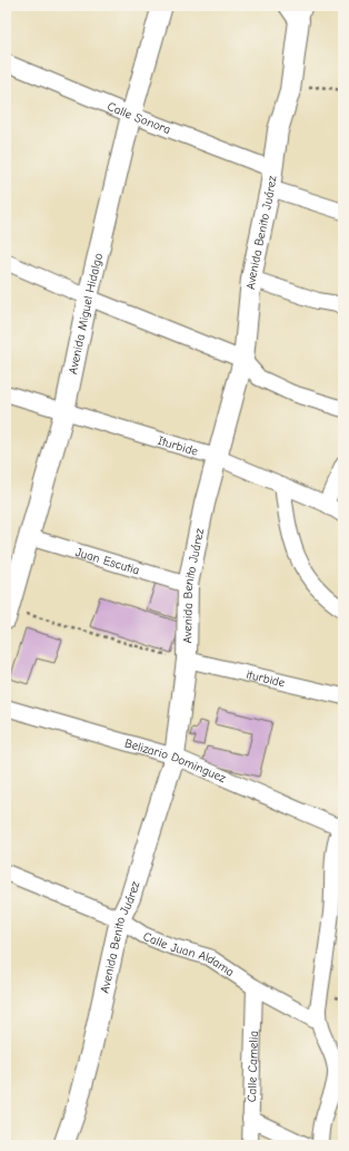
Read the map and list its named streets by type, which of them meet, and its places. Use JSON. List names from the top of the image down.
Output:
{
  "streets": {
    "street": [
      "Calle Sonora",
      "Avenida Benito Juárez",
      "Avenida Miguel Hidalgo",
      "Iturbide",
      "Juan Escutia",
      "iturbide",
      "Belizario Dominguez",
      "Calle Juan Aldama",
      "Calle Camelia"
    ]
  },
  "crossings": [
    ["Calle Sonora", "Avenida Benito Juárez"],
    ["Calle Sonora", "Avenida Miguel Hidalgo"],
    ["Avenida Benito Juárez", "Iturbide"],
    ["Avenida Benito Juárez", "Juan Escutia"],
    ["Avenida Benito Juárez", "iturbide"],
    ["Avenida Benito Juárez", "Belizario Dominguez"],
    ["Avenida Benito Juárez", "Calle Juan Aldama"],
    ["Avenida Miguel Hidalgo", "Iturbide"],
    ["Avenida Miguel Hidalgo", "Juan Escutia"],
    ["Calle Juan Aldama", "Calle Camelia"]
  ]
}
